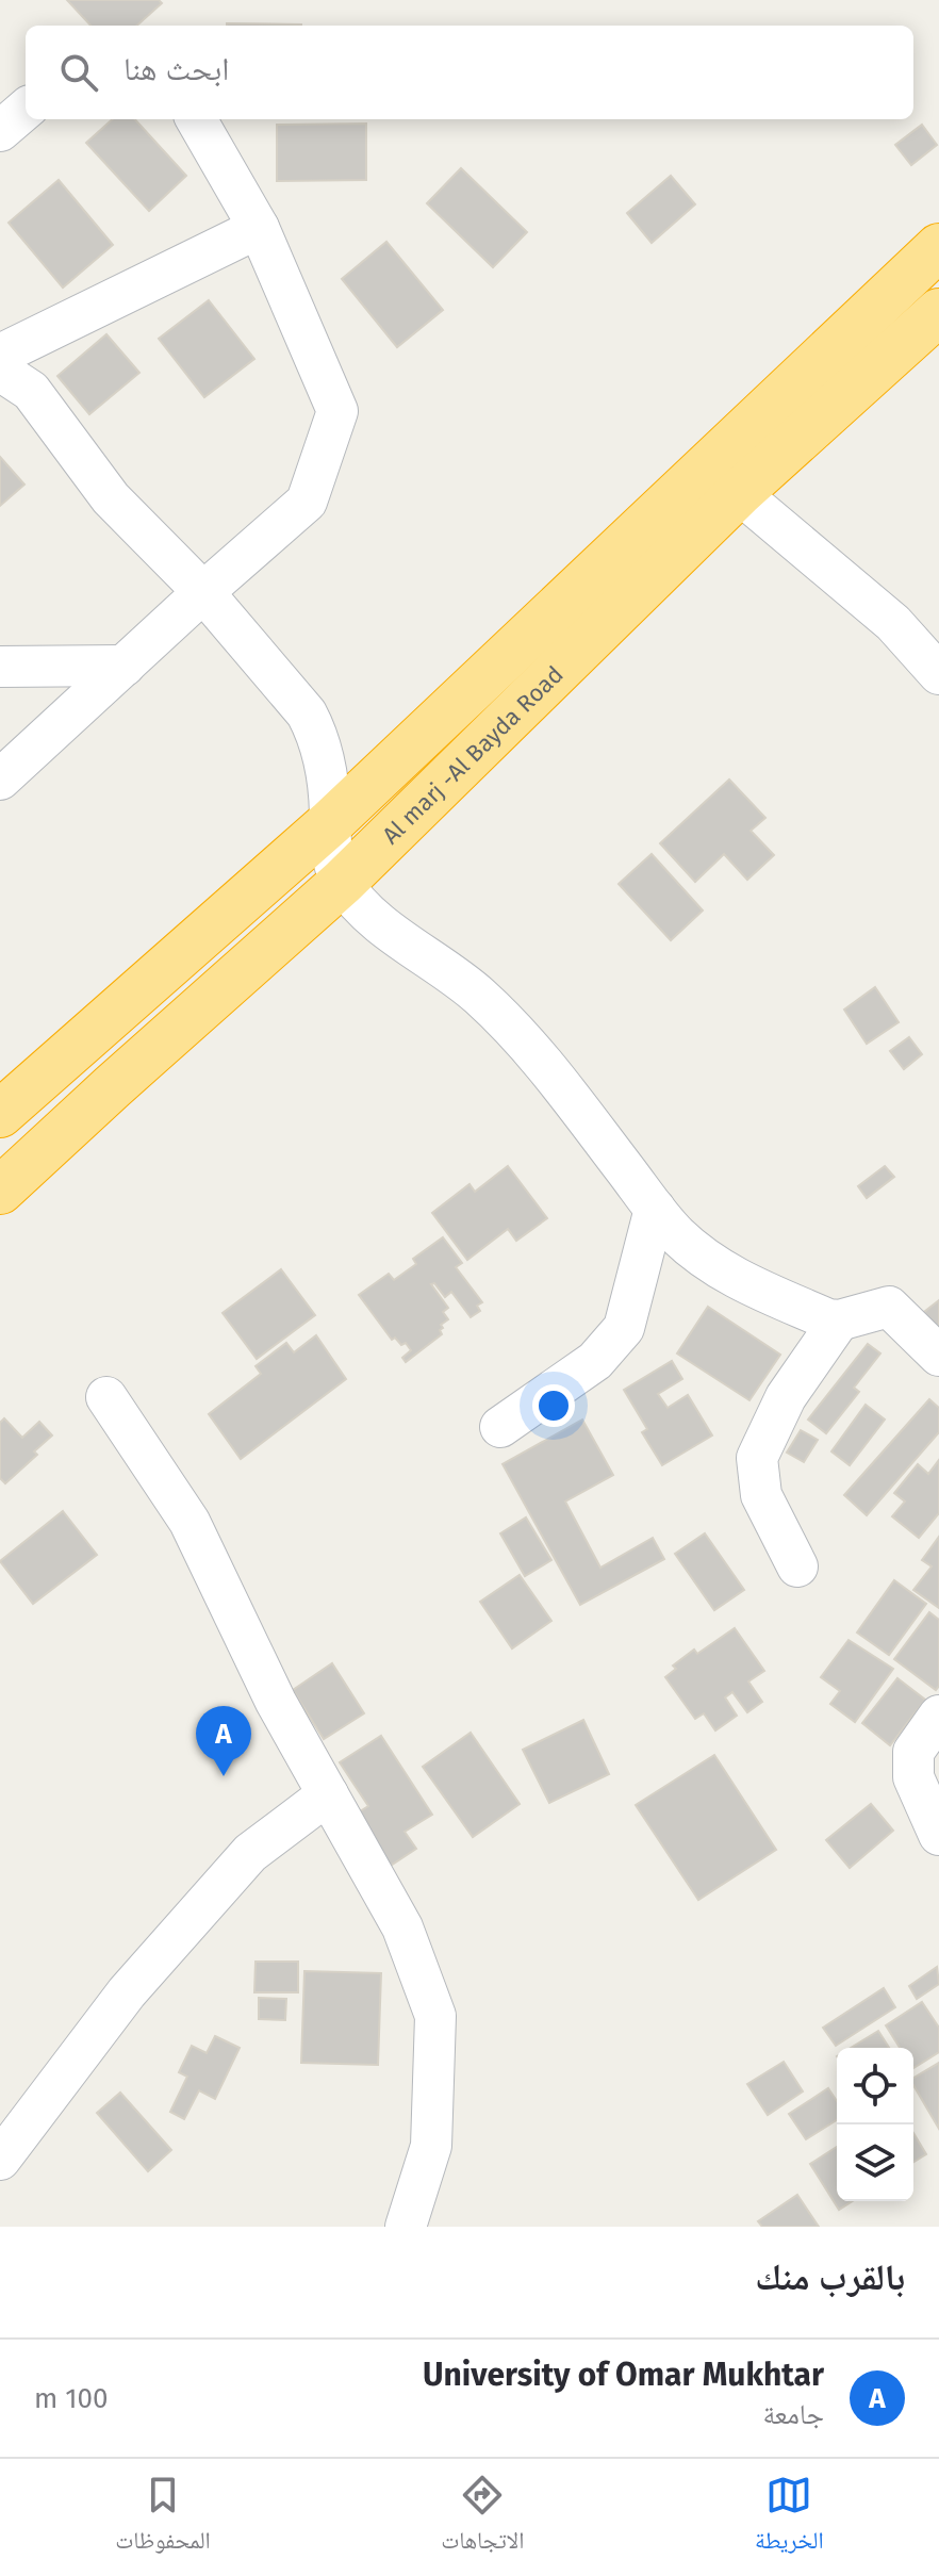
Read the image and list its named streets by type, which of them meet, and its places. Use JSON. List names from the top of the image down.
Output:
{
  "streets": {
    "highway": ["Al marj -Al Bayda Road"]
  },
  "page": {
    "search": "ابحث هنا",
    "pins": "A",
    "heading": "بالقرب منك",
    "list": [
      {
        "mark": "A",
        "name": "University of Omar Mukhtar",
        "note": "جامعة",
        "value": "100 m"
      }
    ],
    "nav": ["الخريطة", "الاتجاهات", "المحفوظات"]
  }
}
